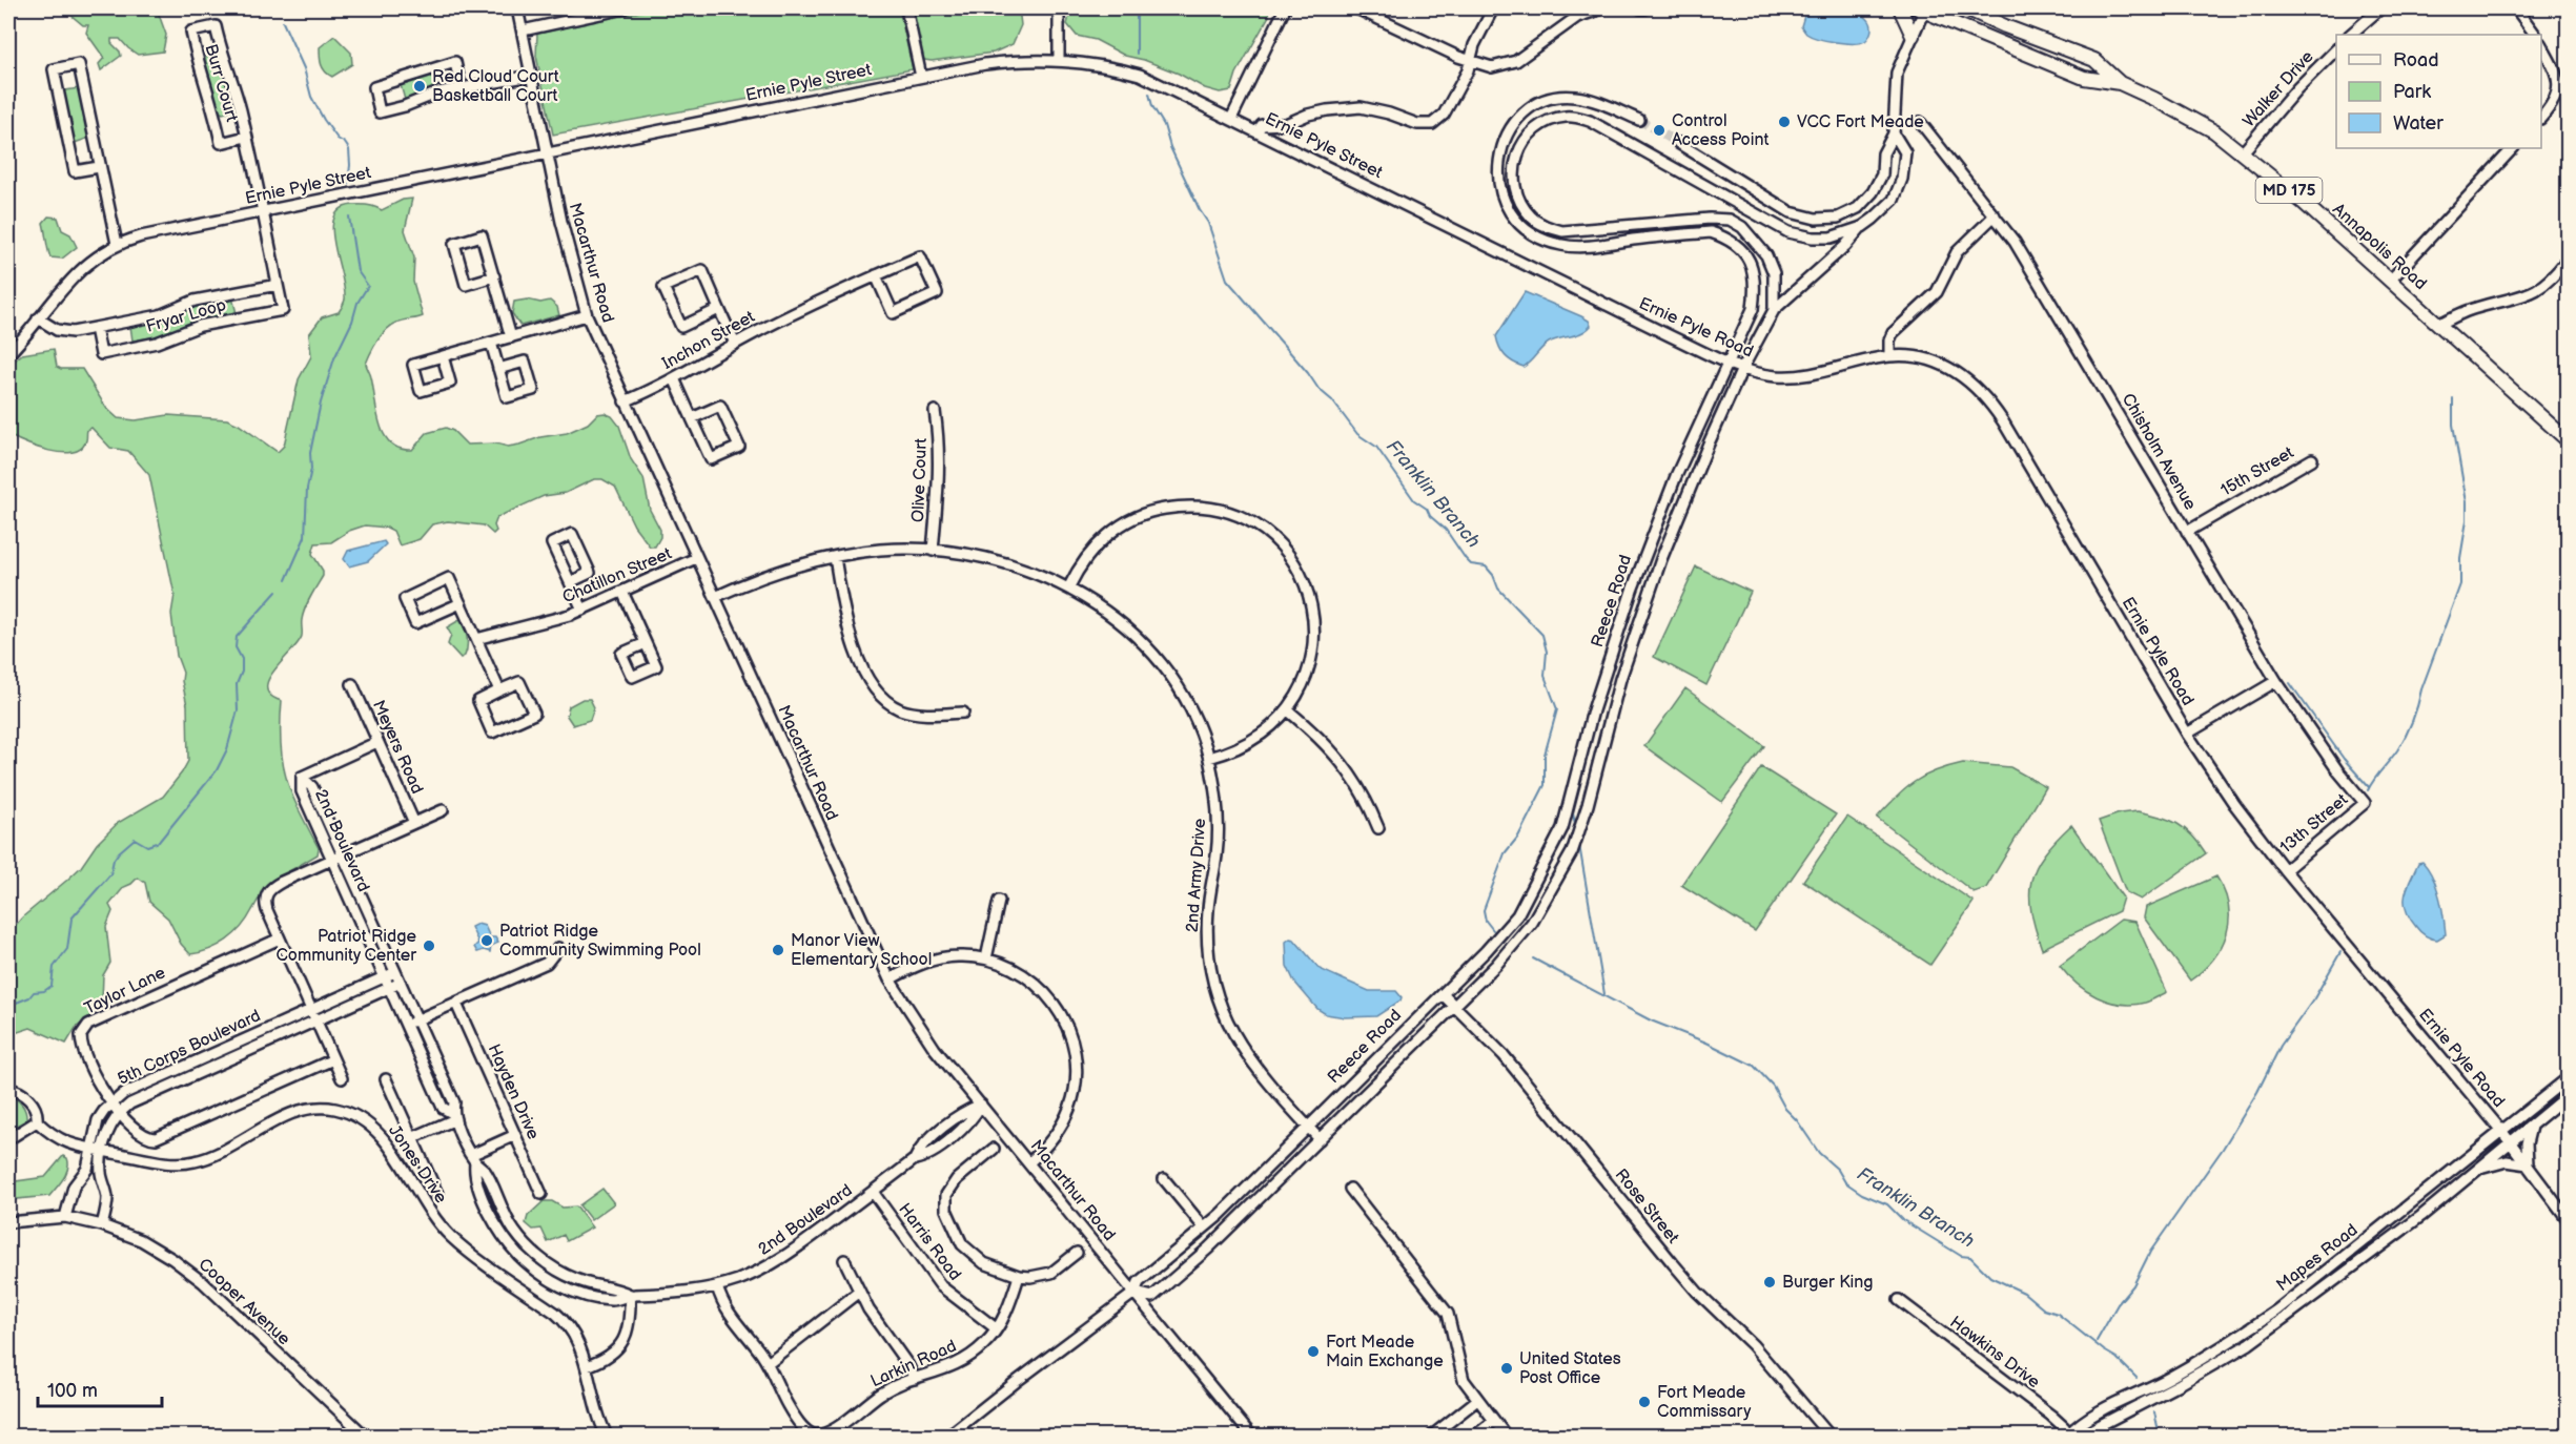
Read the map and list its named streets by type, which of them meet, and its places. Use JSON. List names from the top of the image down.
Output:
{
  "streets": {
    "main road": ["MD 175", "Annapolis Road"],
    "street": [
      "Burr Court",
      "Ernie Pyle Street",
      "Walker Drive",
      "Macarthur Road",
      "Fryar Loop",
      "Ernie Pyle Road",
      "Inchon Street",
      "Chisholm Avenue",
      "15th Street",
      "Olive Court",
      "Chatillon Street",
      "Reece Road",
      "Meyers Road",
      "13th Street",
      "2nd Boulevard",
      "2nd Army Drive",
      "Taylor Lane",
      "5th Corps Boulevard",
      "Hayden Drive",
      "Jones Drive",
      "Rose Street",
      "Harris Road",
      "Mapes Road",
      "Cooper Avenue",
      "Hawkins Drive",
      "Larkin Road"
    ]
  },
  "crossings": [
    ["Burr Court", "Ernie Pyle Street"],
    ["Burr Court", "Fryar Loop"],
    ["Ernie Pyle Street", "Macarthur Road"],
    ["Ernie Pyle Street", "Fryar Loop"],
    ["Ernie Pyle Street", "Ernie Pyle Road"],
    ["Walker Drive", "Annapolis Road"],
    ["Annapolis Road", "Reece Road"],
    ["Macarthur Road", "Inchon Street"],
    ["Macarthur Road", "Chatillon Street"],
    ["Macarthur Road", "Reece Road"],
    ["Macarthur Road", "2nd Boulevard"],
    ["Macarthur Road", "2nd Army Drive"],
    ["Ernie Pyle Road", "Reece Road"],
    ["Ernie Pyle Road", "13th Street"],
    ["Ernie Pyle Road", "Mapes Road"],
    ["Chisholm Avenue", "15th Street"],
    ["Chisholm Avenue", "13th Street"],
    ["Olive Court", "2nd Army Drive"],
    ["Reece Road", "2nd Army Drive"],
    ["Reece Road", "Rose Street"],
    ["2nd Boulevard", "5th Corps Boulevard"],
    ["2nd Boulevard", "Harris Road"],
    ["2nd Boulevard", "Larkin Road"],
    ["Taylor Lane", "5th Corps Boulevard"],
    ["5th Corps Boulevard", "Jones Drive"],
    ["5th Corps Boulevard", "Cooper Avenue"],
    ["Harris Road", "Larkin Road"],
    ["Mapes Road", "Hawkins Drive"]
  ],
  "water": ["Franklin Branch"],
  "places": [
    "Red Cloud Court Basketball Court",
    "VCC Fort Meade",
    "Control Access Point",
    "Patriot Ridge Community Swimming Pool",
    "Patriot Ridge Community Center",
    "Manor View Elementary School",
    "Burger King",
    "Fort Meade Main Exchange",
    "United States Post Office",
    "Fort Meade Commissary"
  ],
  "legend": ["Road", "Park", "Water"],
  "scale_bar": "100 m"
}
